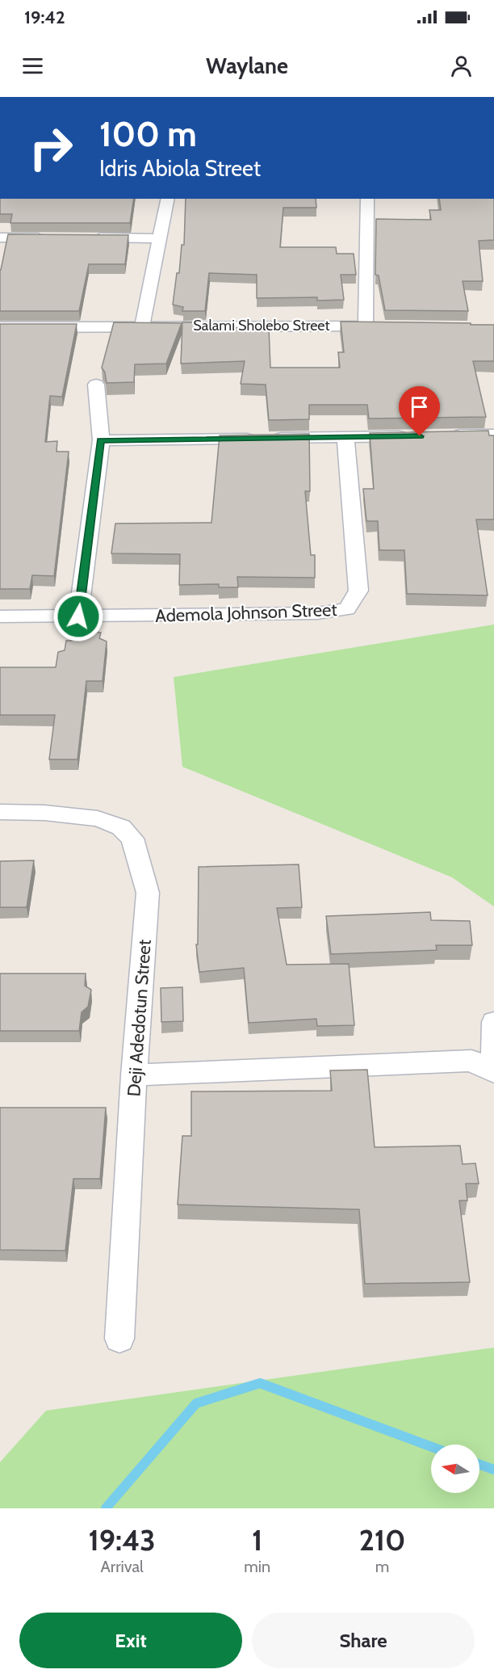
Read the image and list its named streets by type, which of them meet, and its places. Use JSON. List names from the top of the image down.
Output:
{
  "streets": {
    "street": ["Salami Sholebo Street", "Ademola Johnson Street", "Deji Adedotun Street"]
  },
  "north": "left",
  "page": {
    "status": "19:42",
    "header": "Waylane",
    "turn": ["100 m", "Idris Abiola Street"],
    "eta": [
      "19:43",
      "Arrival",
      "1",
      "min",
      "210",
      "m"
    ],
    "buttons": ["Exit", "Share"]
  }
}
